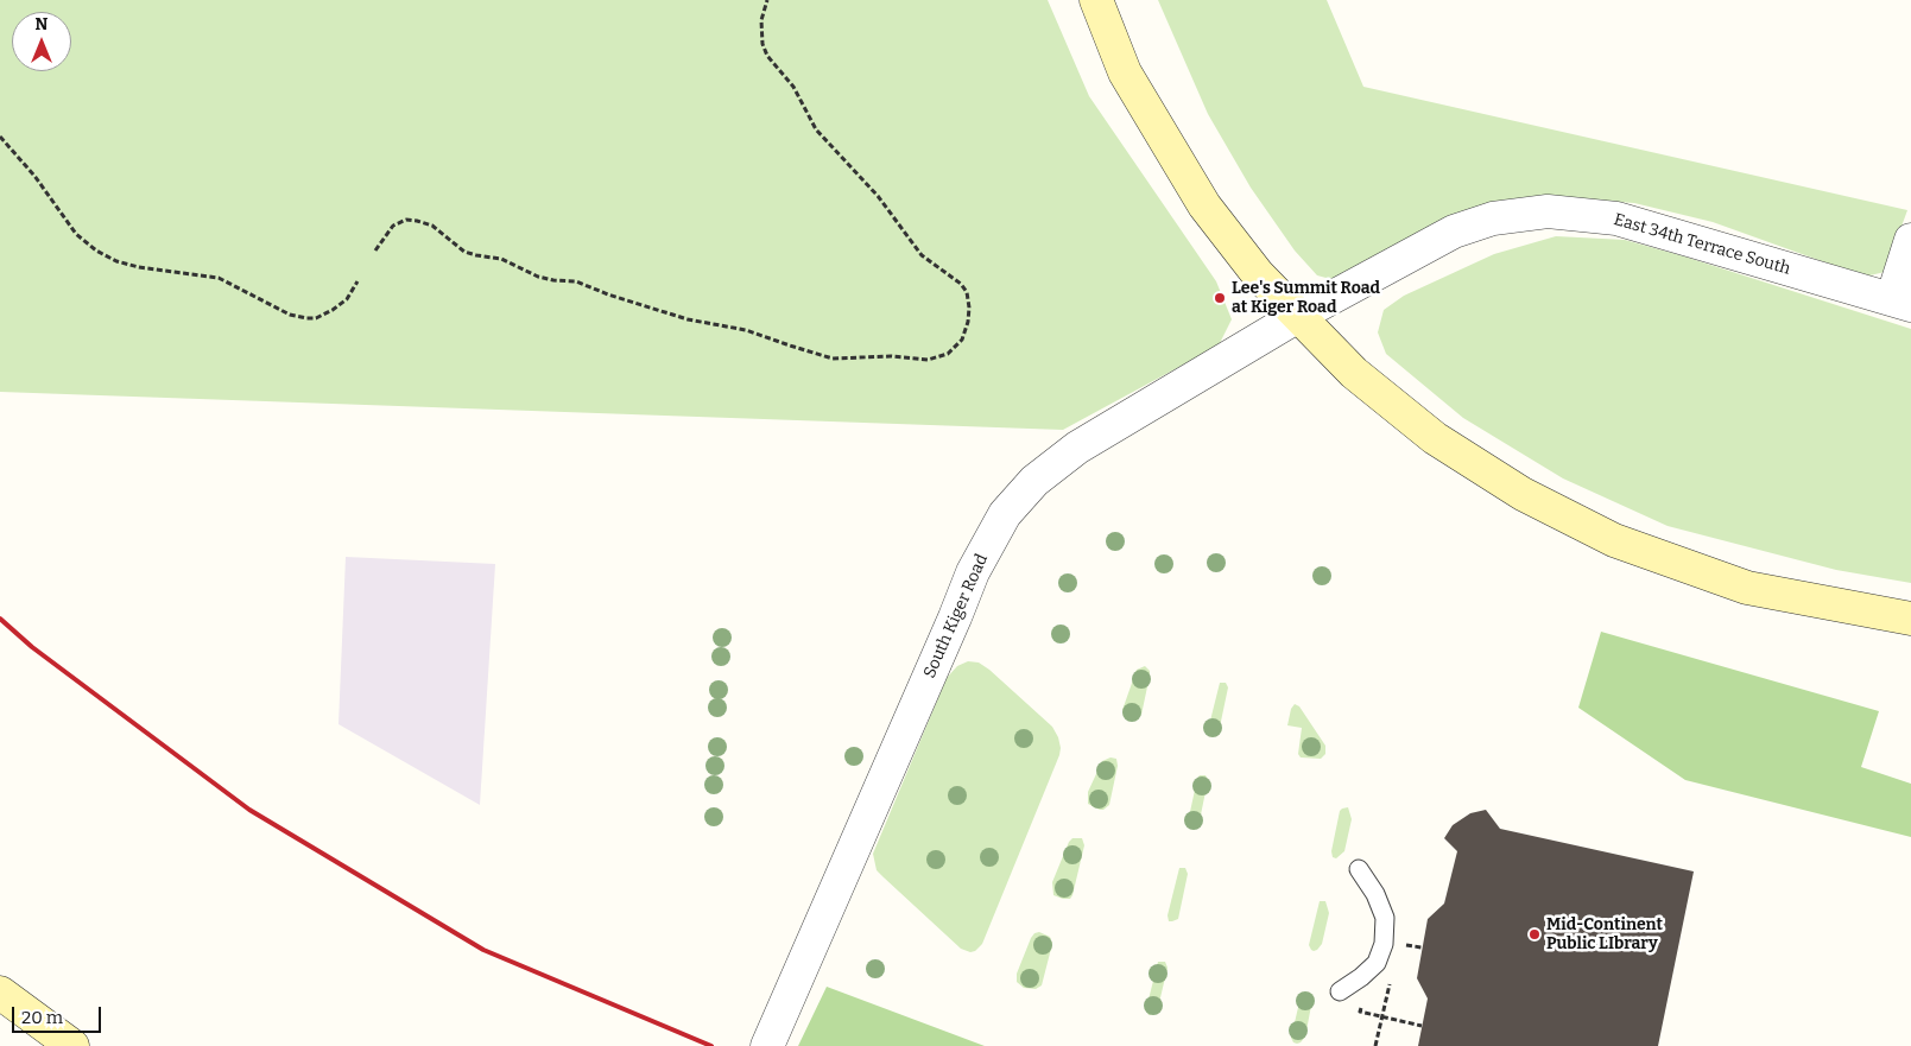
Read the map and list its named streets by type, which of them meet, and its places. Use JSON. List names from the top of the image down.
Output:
{
  "streets": {
    "street": ["East 34th Terrace South", "South Kiger Road"]
  },
  "crossings": [
    ["East 34th Terrace South", "South Kiger Road"]
  ],
  "places": ["Lee's Summit Road at Kiger Road", "Mid-Continent Public LIbrary"],
  "scale_bar": "20 m",
  "north": "top"
}
